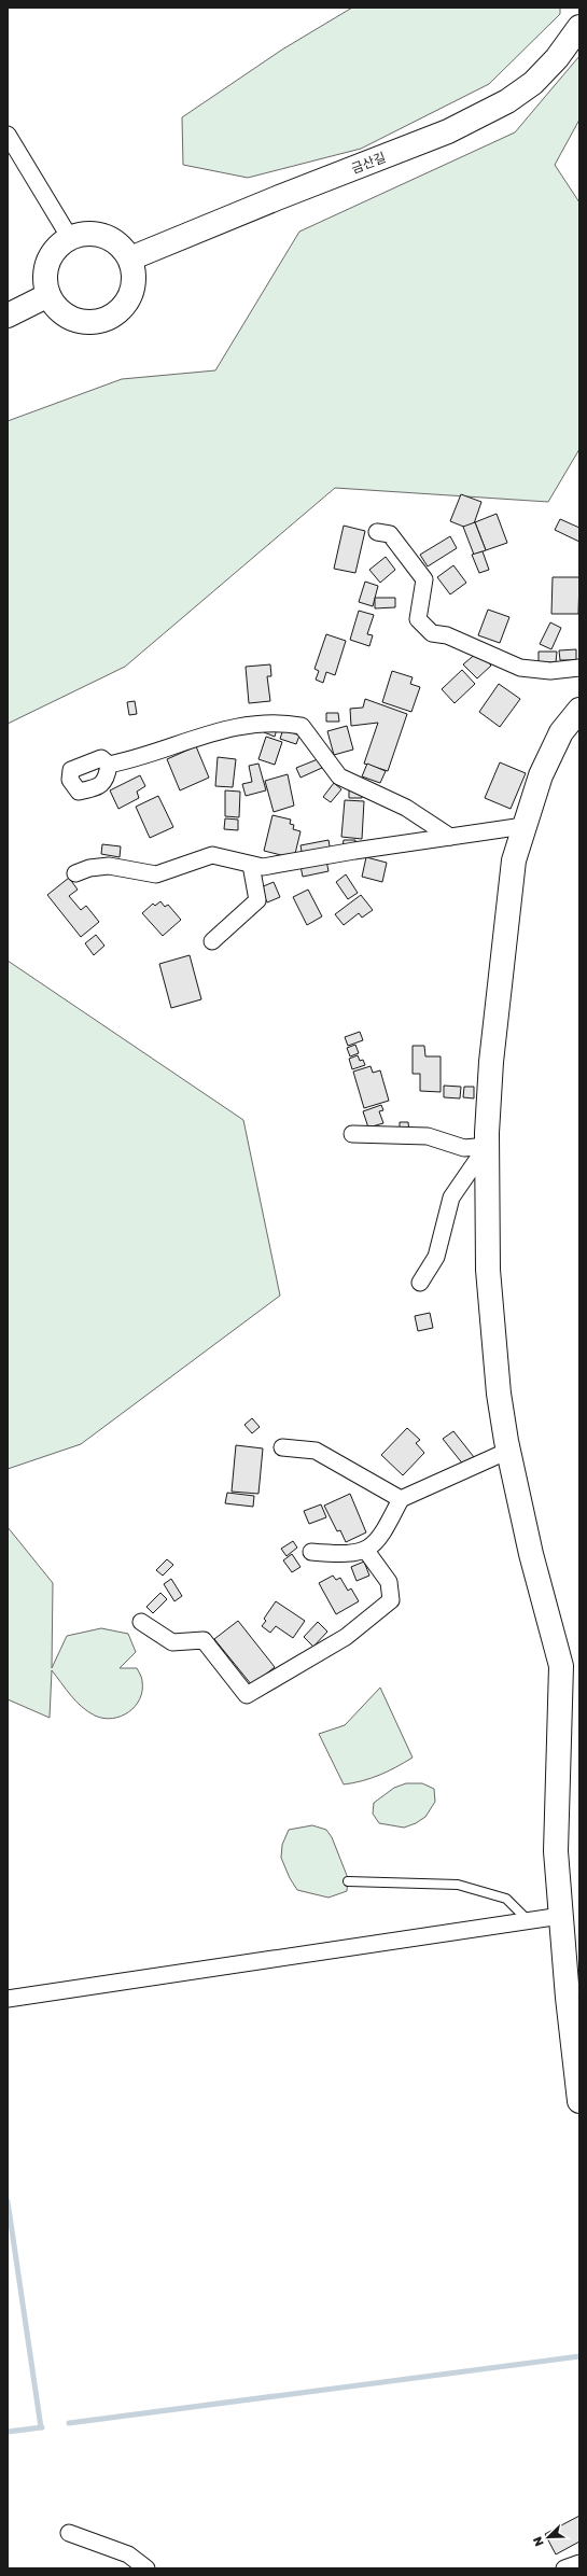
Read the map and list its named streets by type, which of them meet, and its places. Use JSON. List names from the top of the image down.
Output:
{
  "streets": {
    "street": ["금산길"]
  },
  "north": "bottom left"
}
